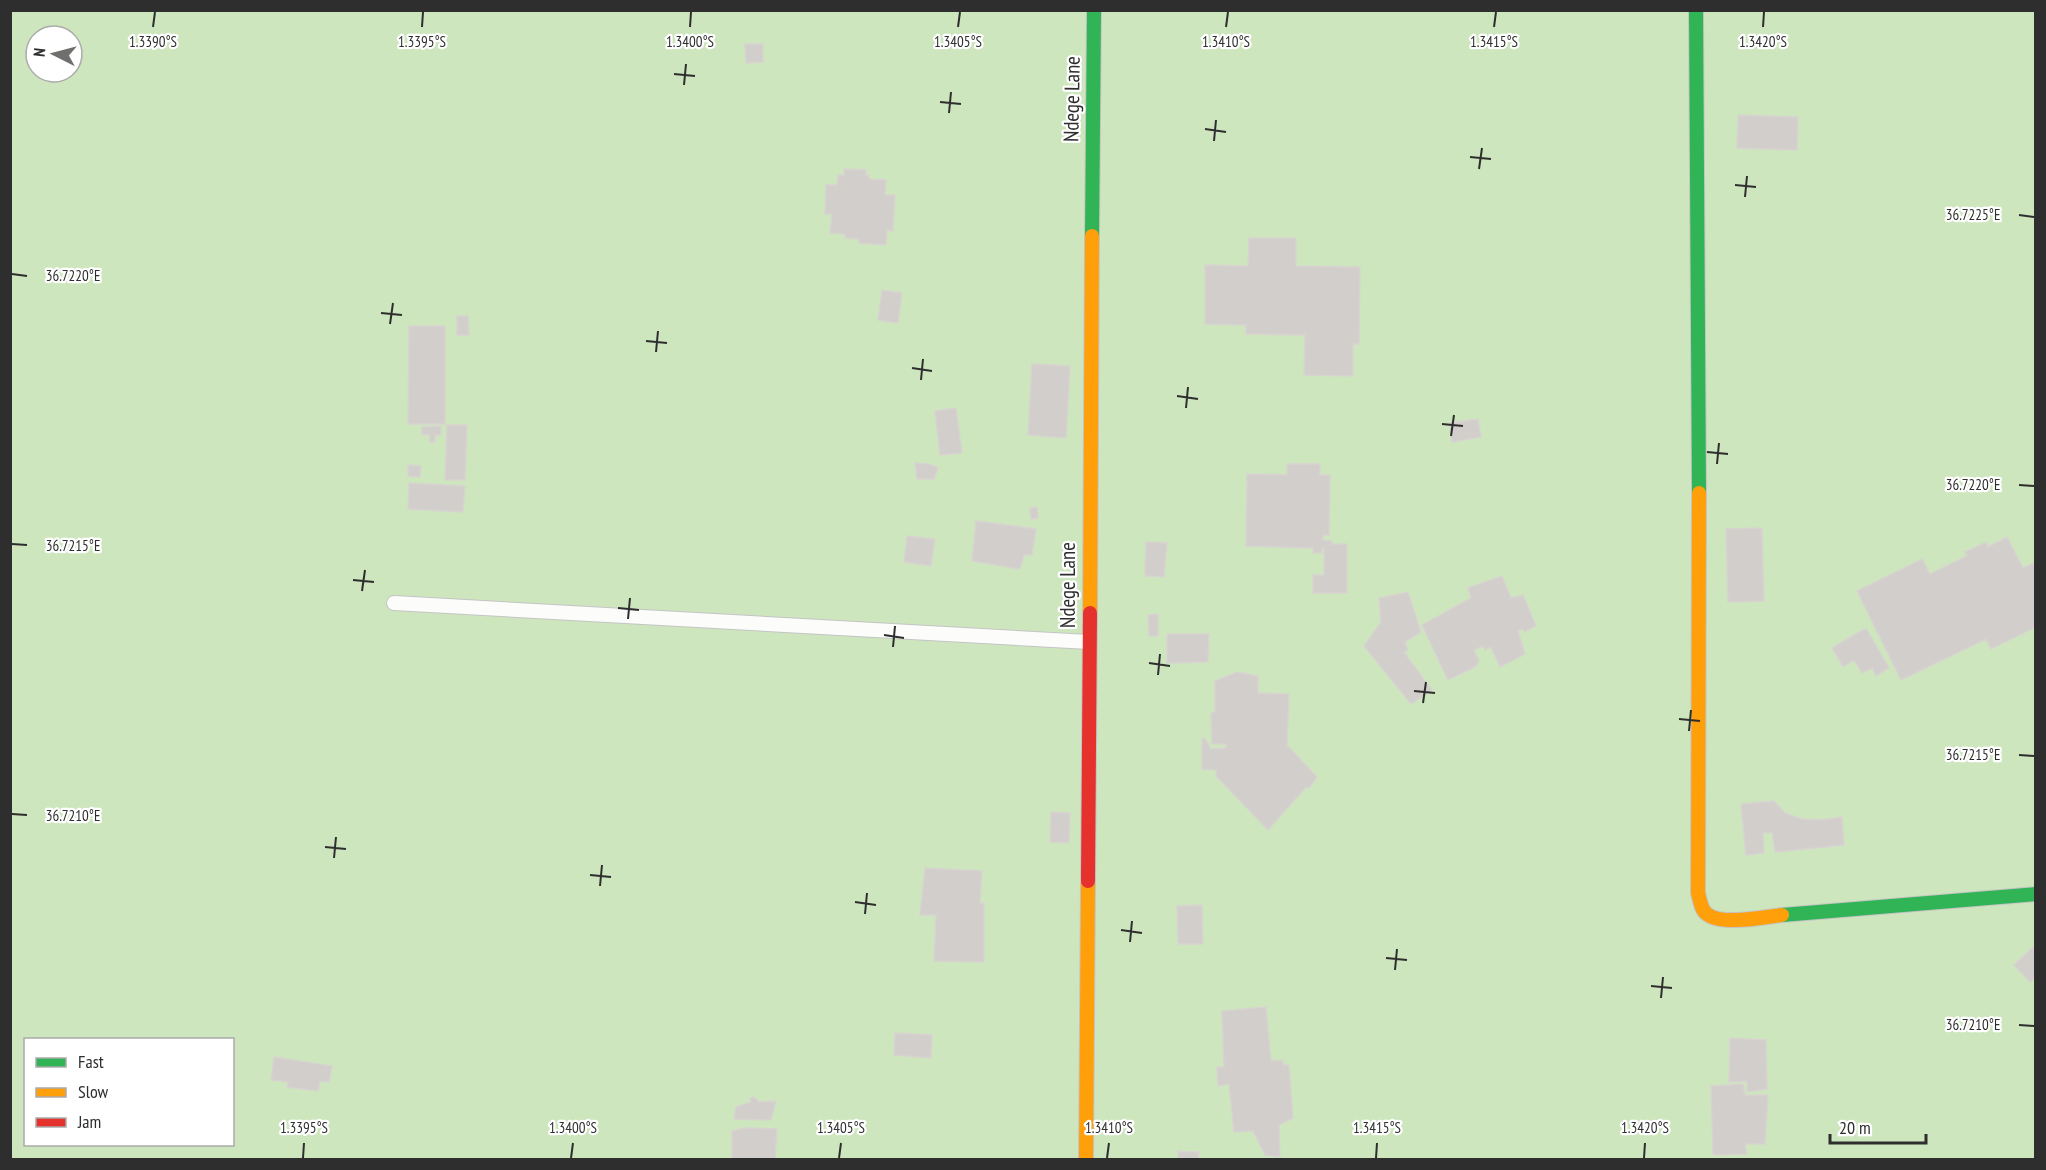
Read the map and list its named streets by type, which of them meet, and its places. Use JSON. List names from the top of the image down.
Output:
{
  "streets": {
    "street": ["Ndege Lane"]
  },
  "legend": ["Fast", "Slow", "Jam"],
  "scale_bar": "20 m",
  "north": "left",
  "coordinates": [
    "1.3390°S",
    "1.3395°S",
    "1.3400°S",
    "1.3405°S",
    "1.3410°S",
    "1.3415°S",
    "1.3420°S",
    "36.7225°E",
    "36.7220°E",
    "36.7215°E",
    "36.7210°E"
  ]
}
